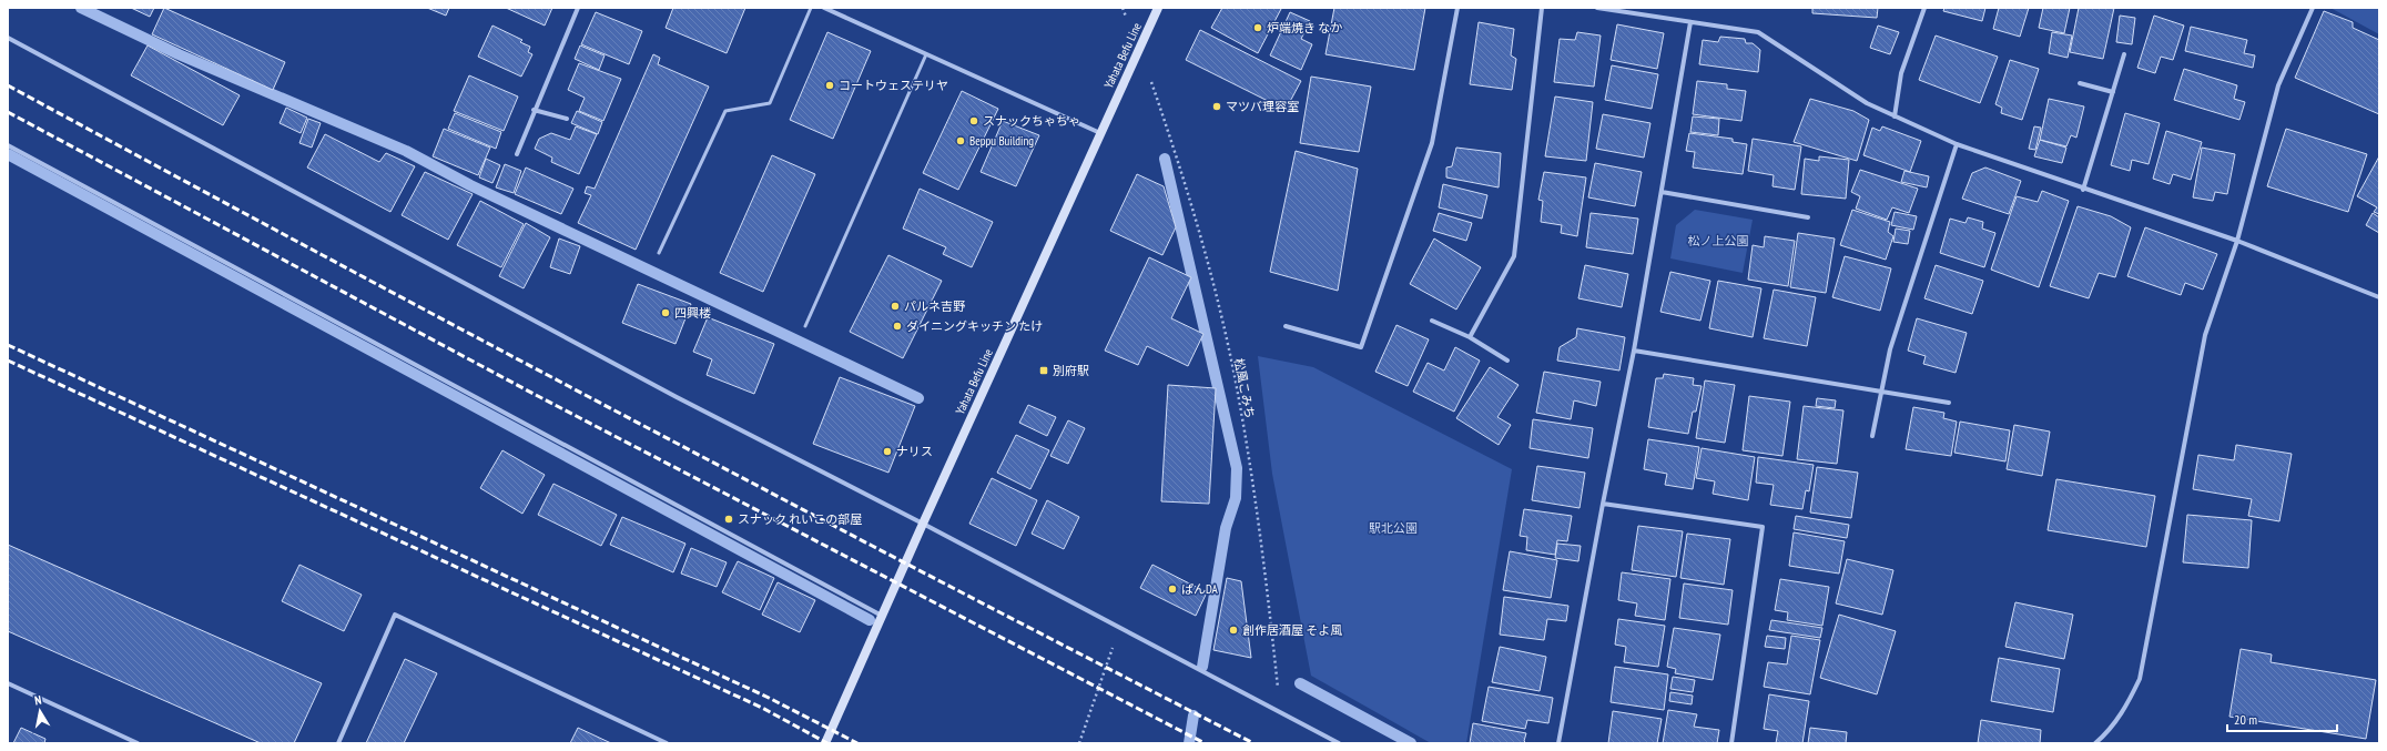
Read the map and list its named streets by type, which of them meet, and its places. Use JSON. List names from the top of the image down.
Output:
{
  "streets": {
    "main road": ["Yahata Befu Line"],
    "path": ["松風こみち"]
  },
  "crossings": [
    ["Yahata Befu Line", "松風こみち"]
  ],
  "parks": ["松ノ上公園", "駅北公園"],
  "places": {
    "other": [
      "炉端焼き なか",
      "コートウェステリヤ",
      "マツバ理容室",
      "スナックちゃちゃ",
      "Beppu Building",
      "パルネ吉野",
      "四興楼",
      "ダイニングキッチン たけ",
      "ナリス",
      "スナック れいこの部屋",
      "ぱんDA",
      "創作居酒屋 そよ風"
    ],
    "transit": ["別府駅"]
  },
  "scale_bar": "20 m",
  "north": "top"
}
